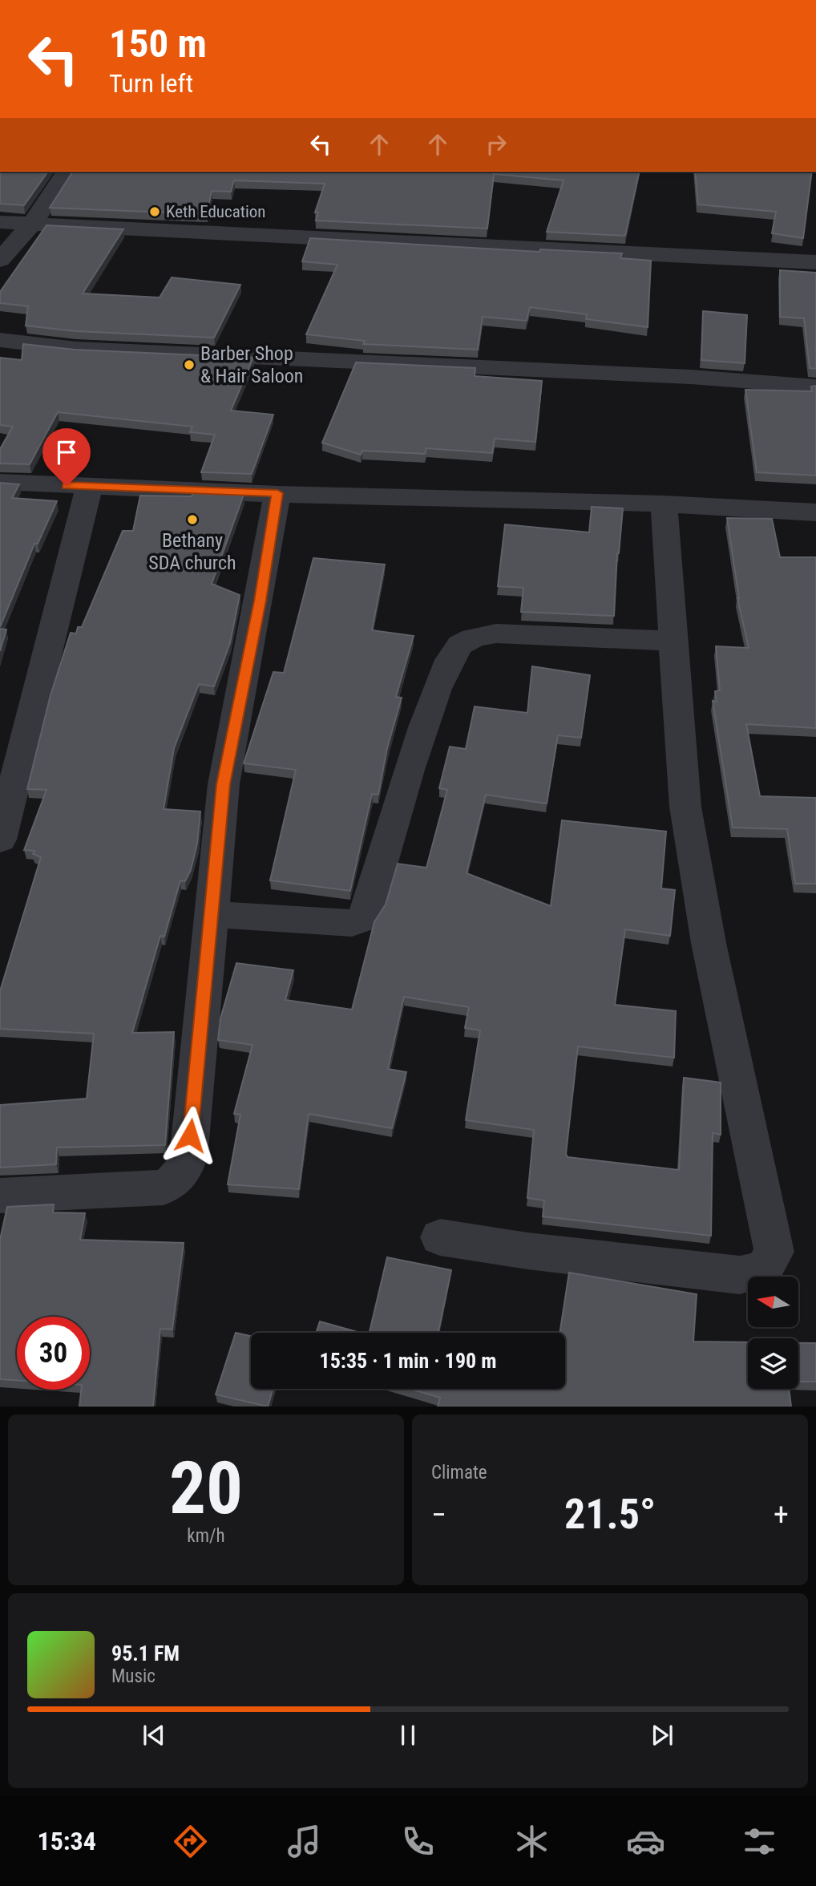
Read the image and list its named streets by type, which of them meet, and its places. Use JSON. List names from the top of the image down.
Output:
{
  "places": ["Keth Education", "Barber Shop & Hair Saloon", "Bethany SDA church"],
  "north": "left",
  "page": {
    "turn": ["150 m", "Turn left"],
    "limit": "30",
    "trip": "15:35 · 1 min · 190 m",
    "tile": [
      ["20", "km/h"],
      "Climate"
    ],
    "heat": ["−", "21.5°", "+"],
    "song": ["95.1 FM", "Music"],
    "tabs": "15:34"
  }
}
